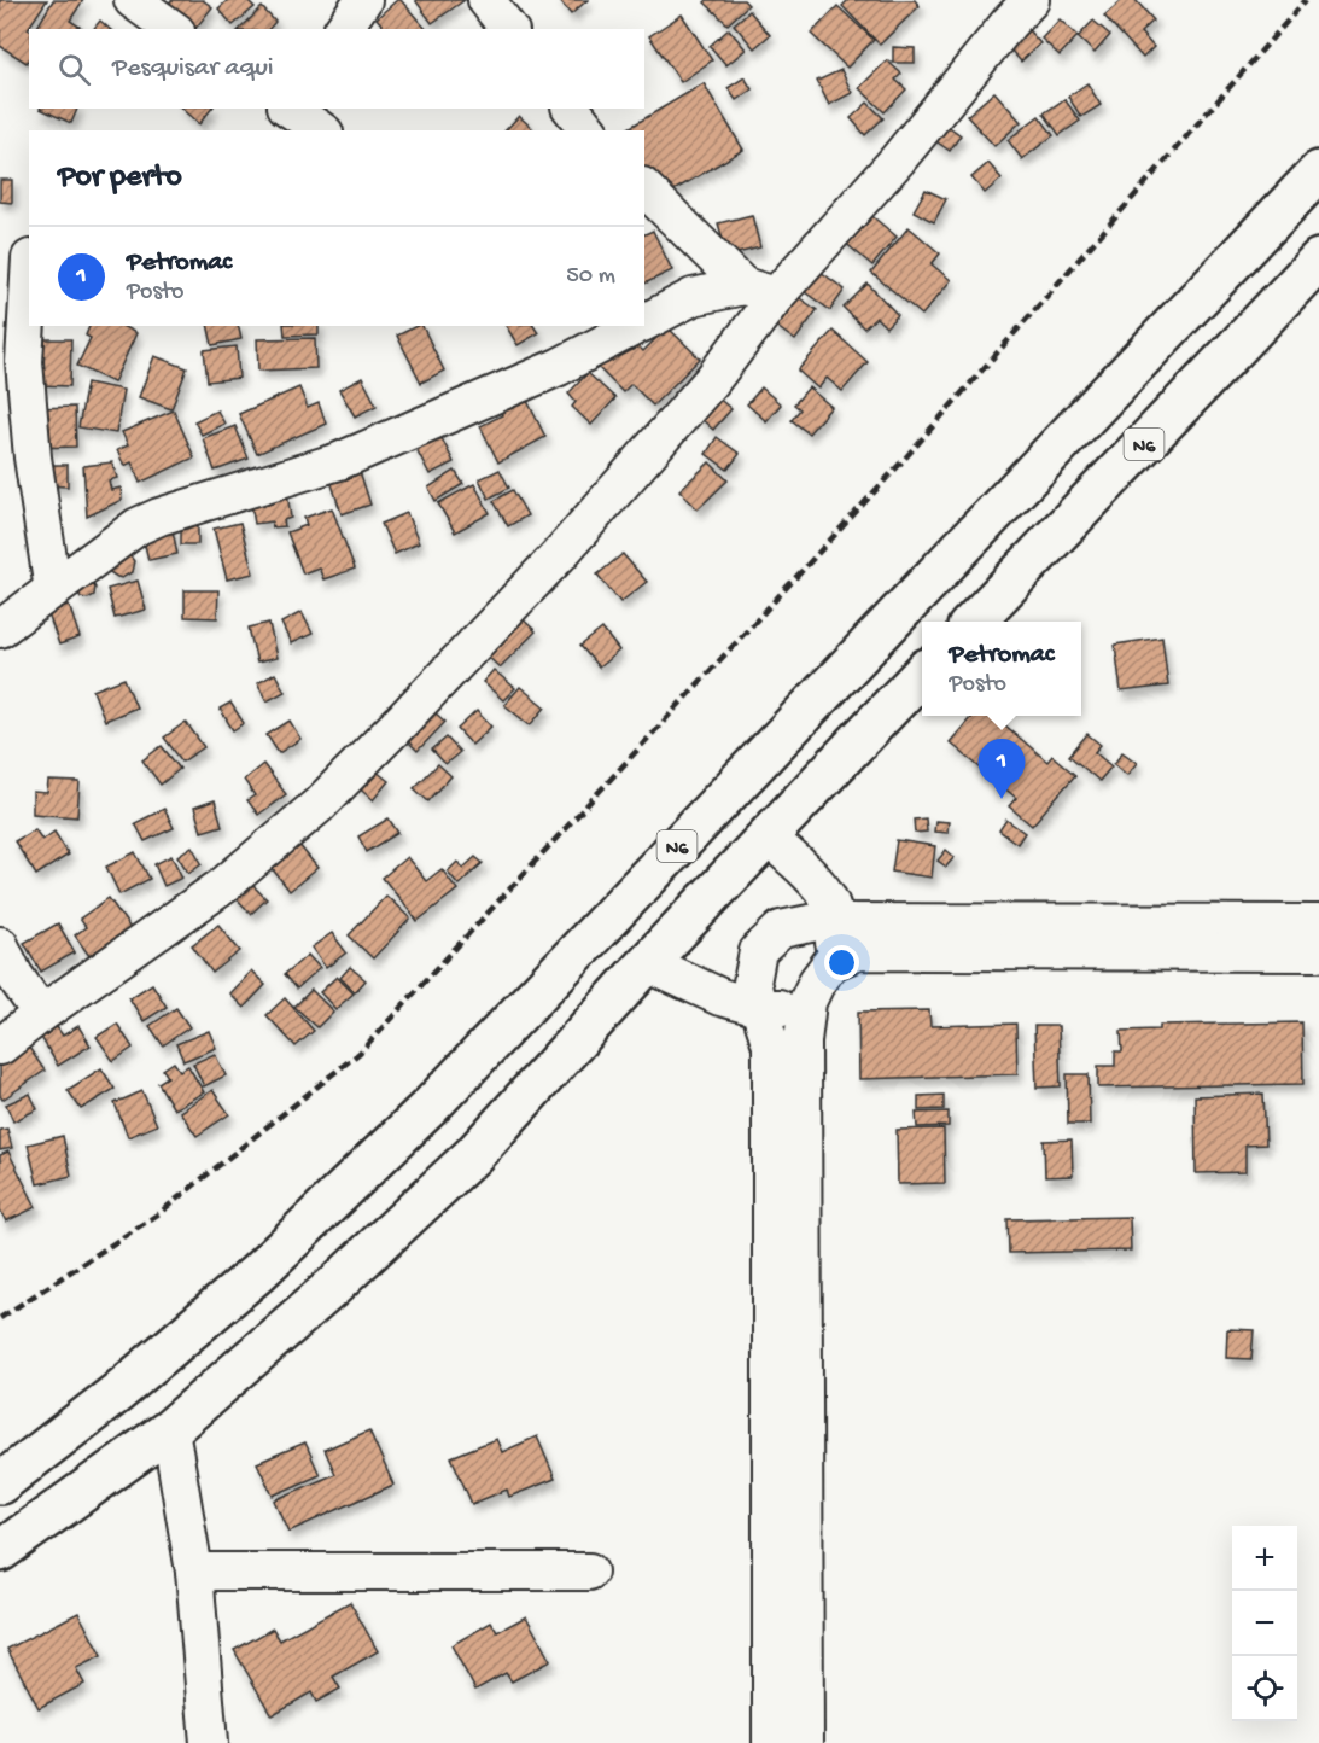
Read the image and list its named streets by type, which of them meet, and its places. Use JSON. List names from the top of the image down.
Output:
{
  "streets": {
    "highway": ["N6"]
  },
  "page": {
    "search": "Pesquisar aqui",
    "heading": "Por perto",
    "list": [
      {
        "mark": "1",
        "name": "Petromac",
        "note": "Posto",
        "value": "50 m"
      }
    ],
    "popup": ["Petromac", "Posto"],
    "pins": "1",
    "map_buttons": ["+", "−"]
  }
}
